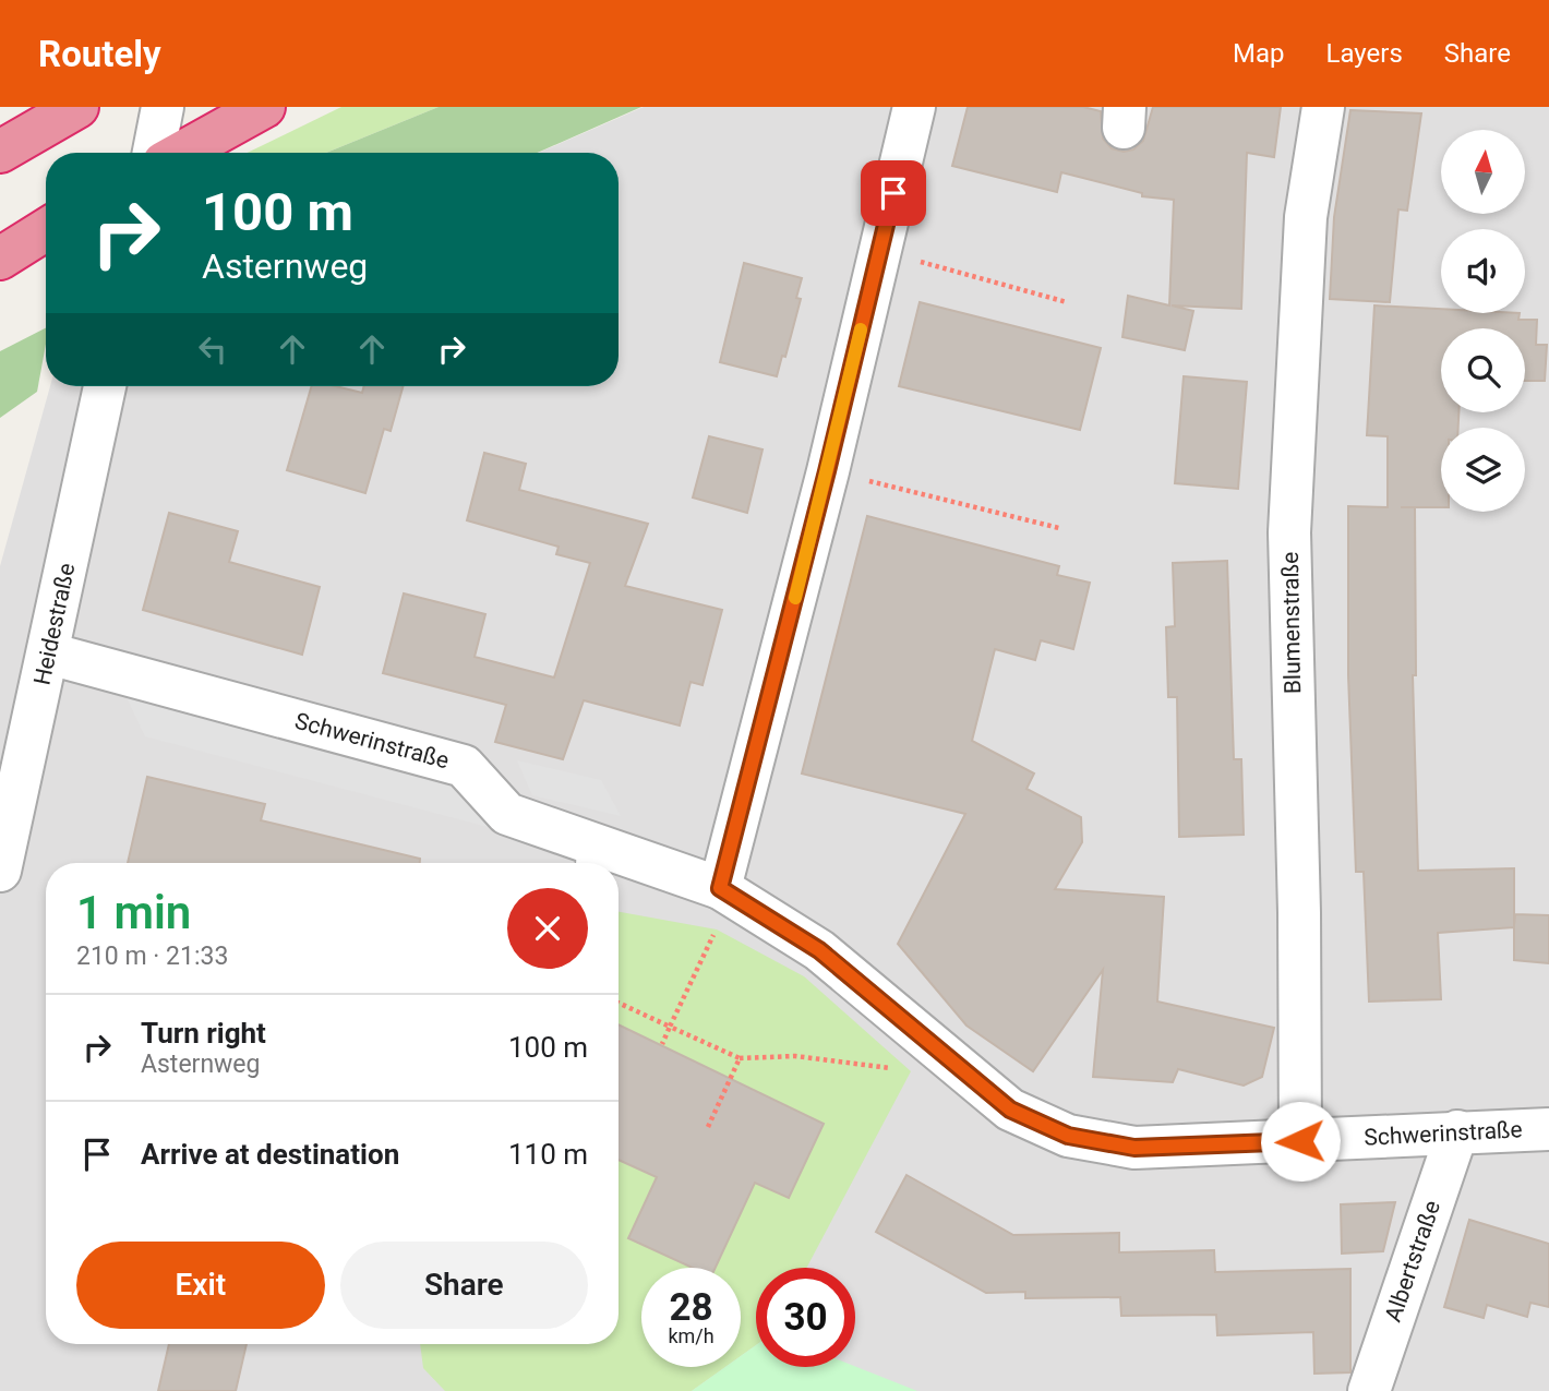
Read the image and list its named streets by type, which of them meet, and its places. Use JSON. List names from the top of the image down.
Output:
{
  "streets": {
    "street": [
      "Blumenstraße",
      "Heidestraße",
      "Schwerinstraße",
      "Albertstraße"
    ]
  },
  "crossings": [
    ["Blumenstraße", "Schwerinstraße"],
    ["Heidestraße", "Schwerinstraße"],
    ["Schwerinstraße", "Albertstraße"]
  ],
  "north": "top",
  "page": {
    "header": "Routely",
    "nav": ["Map", "Layers", "Share"],
    "turn": ["100 m", "Asternweg"],
    "heading": ["1 min", "210 m · 21:33"],
    "list": [
      {
        "name": "Turn right",
        "note": "Asternweg",
        "value": "100 m"
      },
      {
        "name": "Arrive at destination",
        "value": "110 m"
      }
    ],
    "buttons": ["Exit", "Share"],
    "speed": "28 km/h",
    "limit": "30"
  }
}
